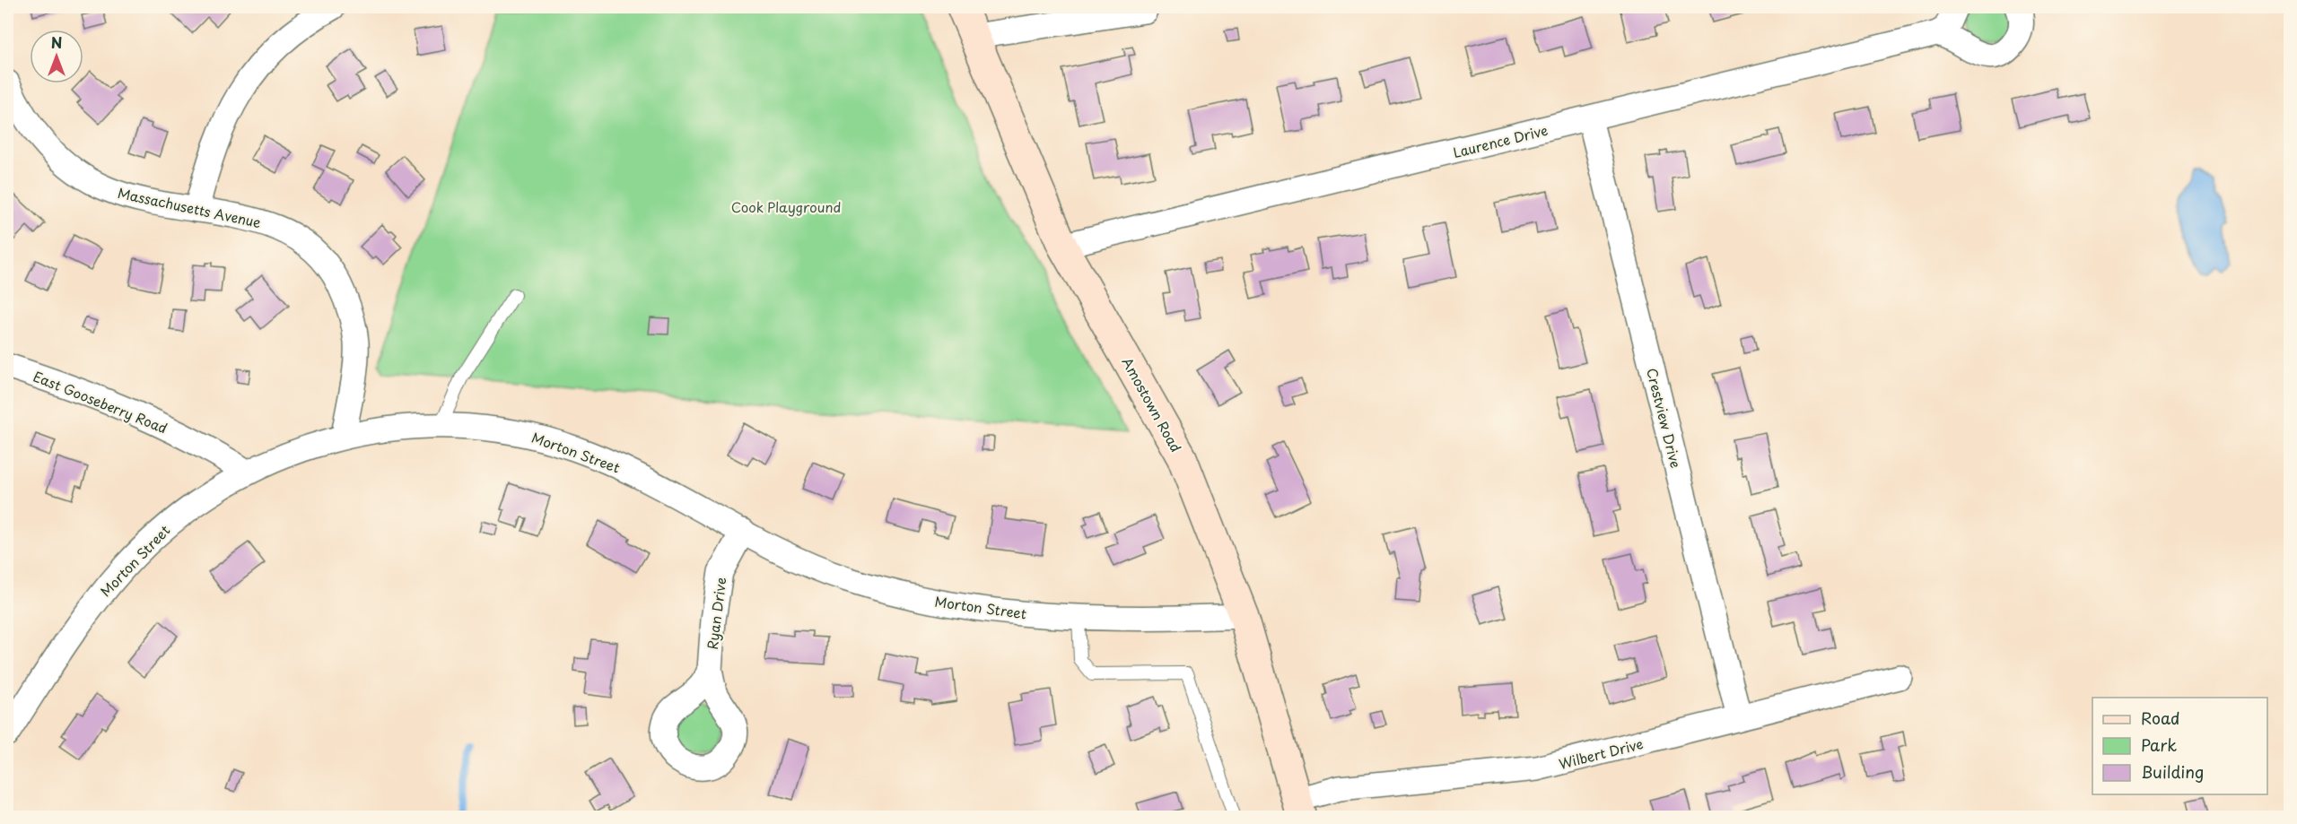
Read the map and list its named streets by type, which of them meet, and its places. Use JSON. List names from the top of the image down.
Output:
{
  "streets": {
    "street": [
      "Laurence Drive",
      "Massachusetts Avenue",
      "East Gooseberry Road",
      "Amostown Road",
      "Crestview Drive",
      "Morton Street",
      "Ryan Drive",
      "Wilbert Drive"
    ]
  },
  "crossings": [
    ["Laurence Drive", "Amostown Road"],
    ["Laurence Drive", "Crestview Drive"],
    ["Massachusetts Avenue", "Morton Street"],
    ["East Gooseberry Road", "Morton Street"],
    ["Amostown Road", "Morton Street"],
    ["Amostown Road", "Wilbert Drive"],
    ["Crestview Drive", "Wilbert Drive"],
    ["Morton Street", "Ryan Drive"]
  ],
  "parks": ["Cook Playground"],
  "legend": ["Road", "Park", "Building"],
  "north": "top"
}
